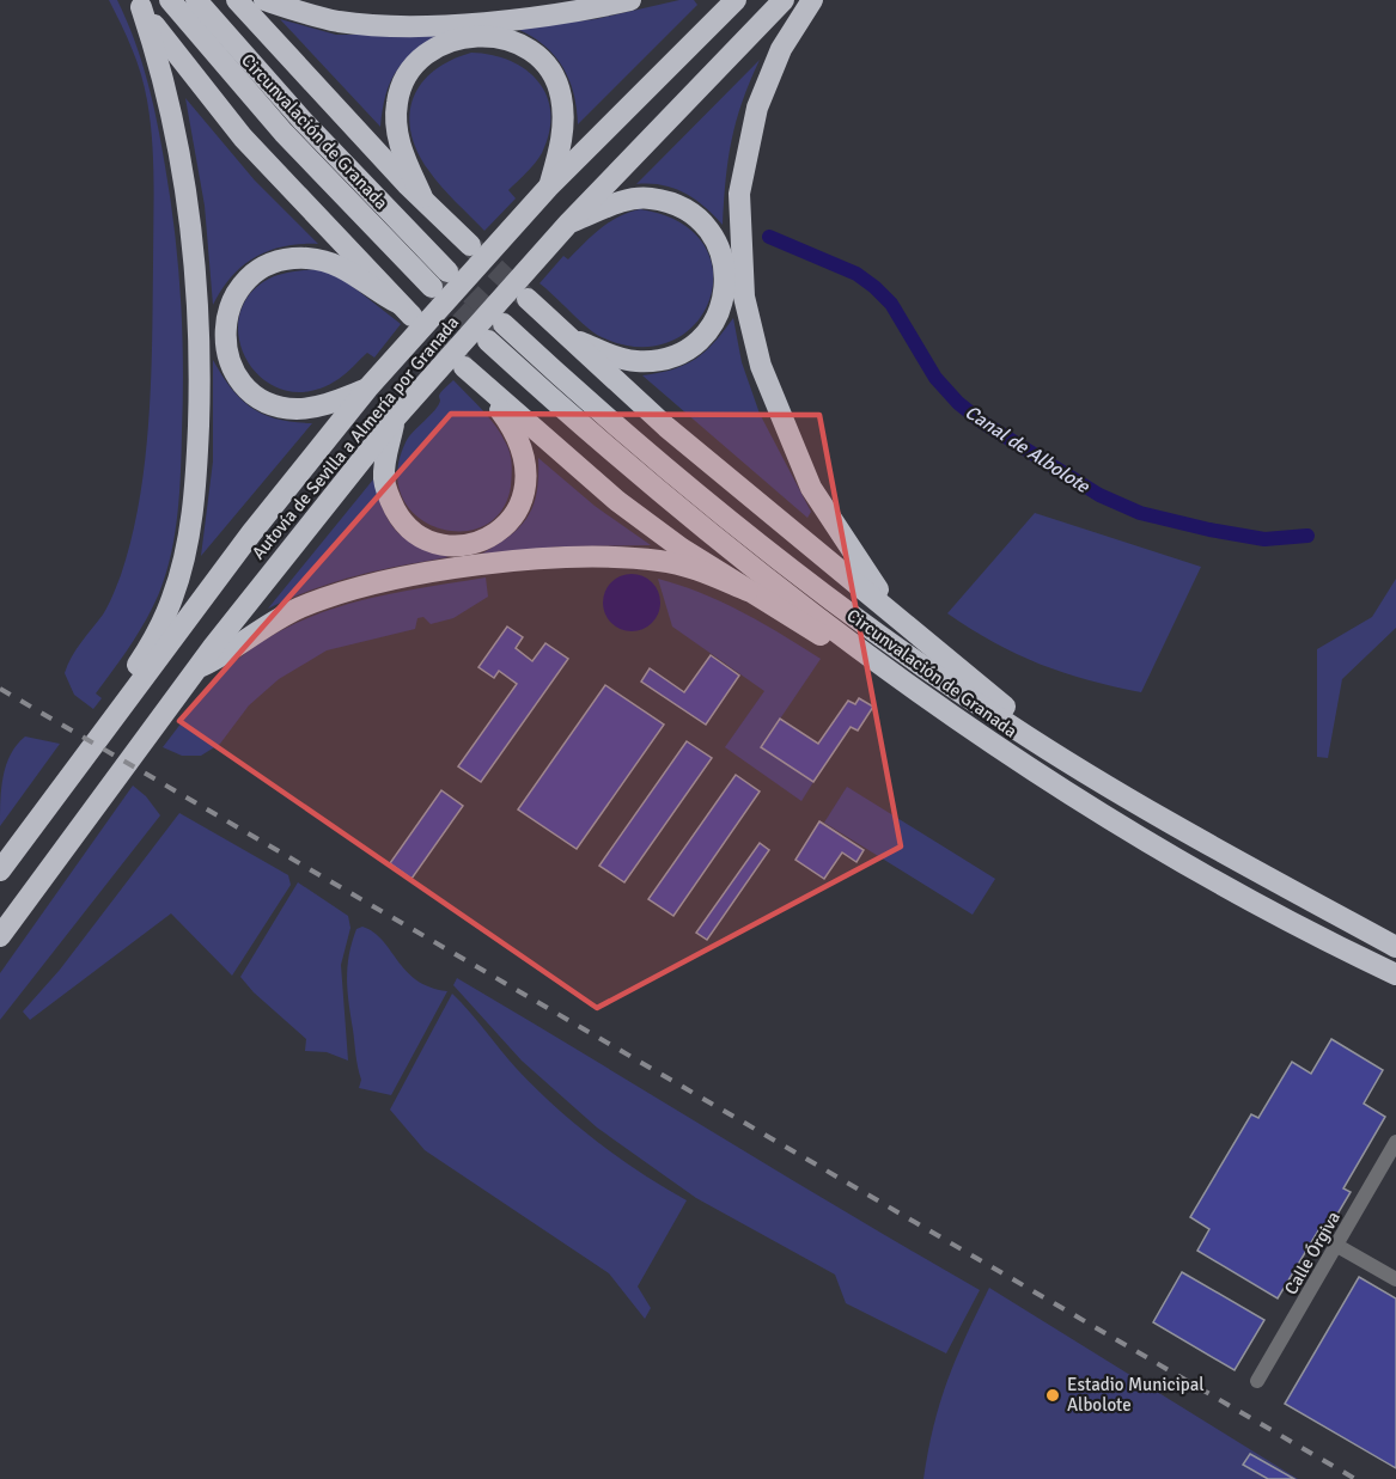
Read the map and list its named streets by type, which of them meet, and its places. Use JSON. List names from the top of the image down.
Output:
{
  "streets": {
    "highway": ["Circunvalación de Granada", "Autovía de Sevilla a Almería por Granada"],
    "street": ["Calle Órgiva"]
  },
  "water": ["Canal de Albolote"],
  "places": ["Estadio Municipal Albolote"]
}
